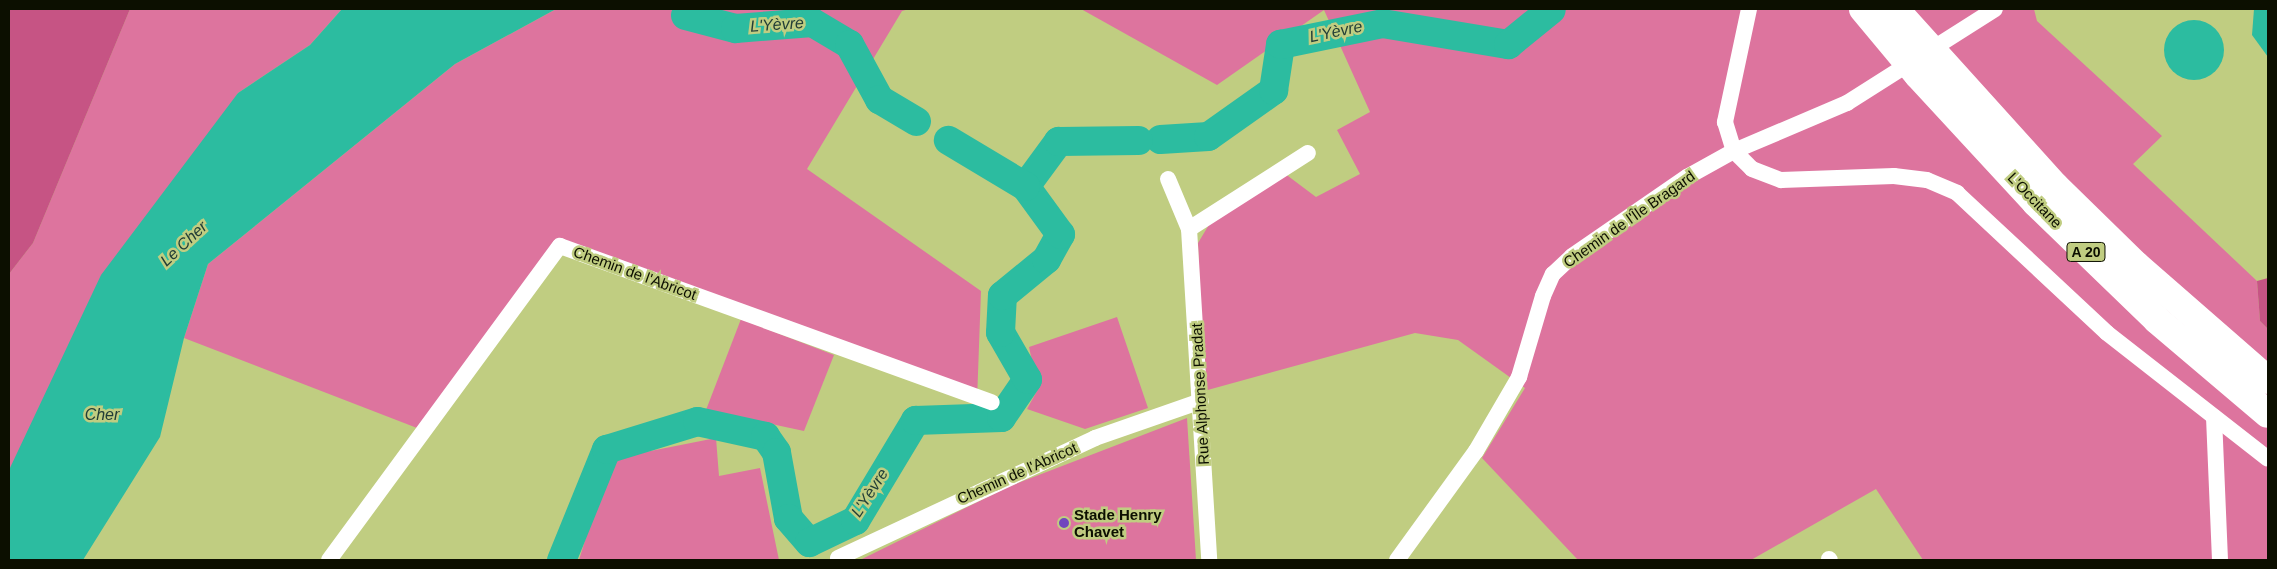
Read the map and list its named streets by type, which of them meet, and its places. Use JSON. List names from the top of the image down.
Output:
{
  "streets": {
    "highway": ["L'Occitane", "A 20"],
    "street": ["Chemin de l'Île Bragard", "Chemin de l'Abricot", "Rue Alphonse Pradat"]
  },
  "crossings": [
    ["Chemin de l'Abricot", "Rue Alphonse Pradat"]
  ],
  "water": ["L'Yèvre", "Le Cher", "Cher"],
  "places": ["Stade Henry Chavet"]
}
